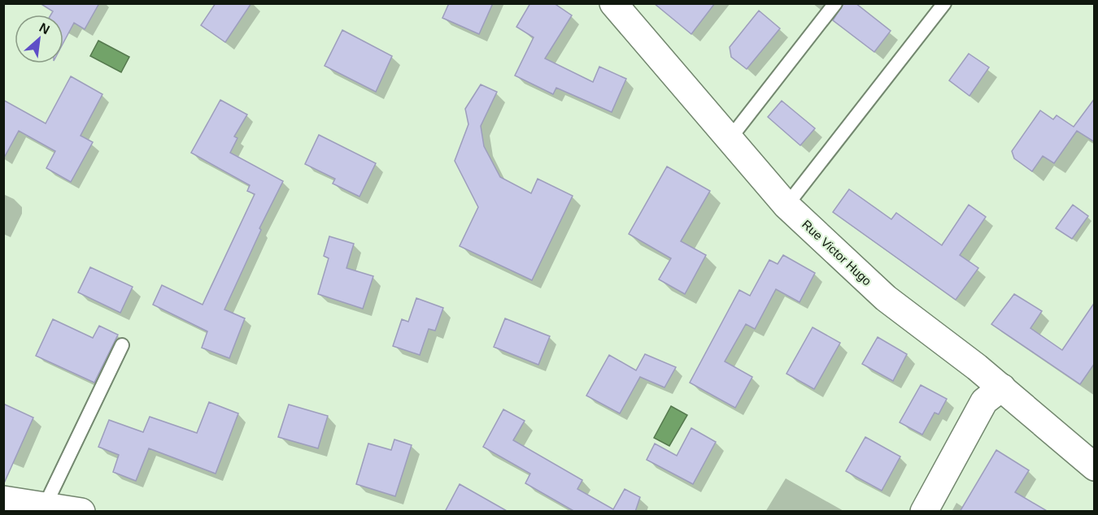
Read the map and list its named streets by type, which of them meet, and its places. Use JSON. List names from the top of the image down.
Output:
{
  "streets": {
    "street": ["Rue Victor Hugo"]
  },
  "north": "top right"
}
